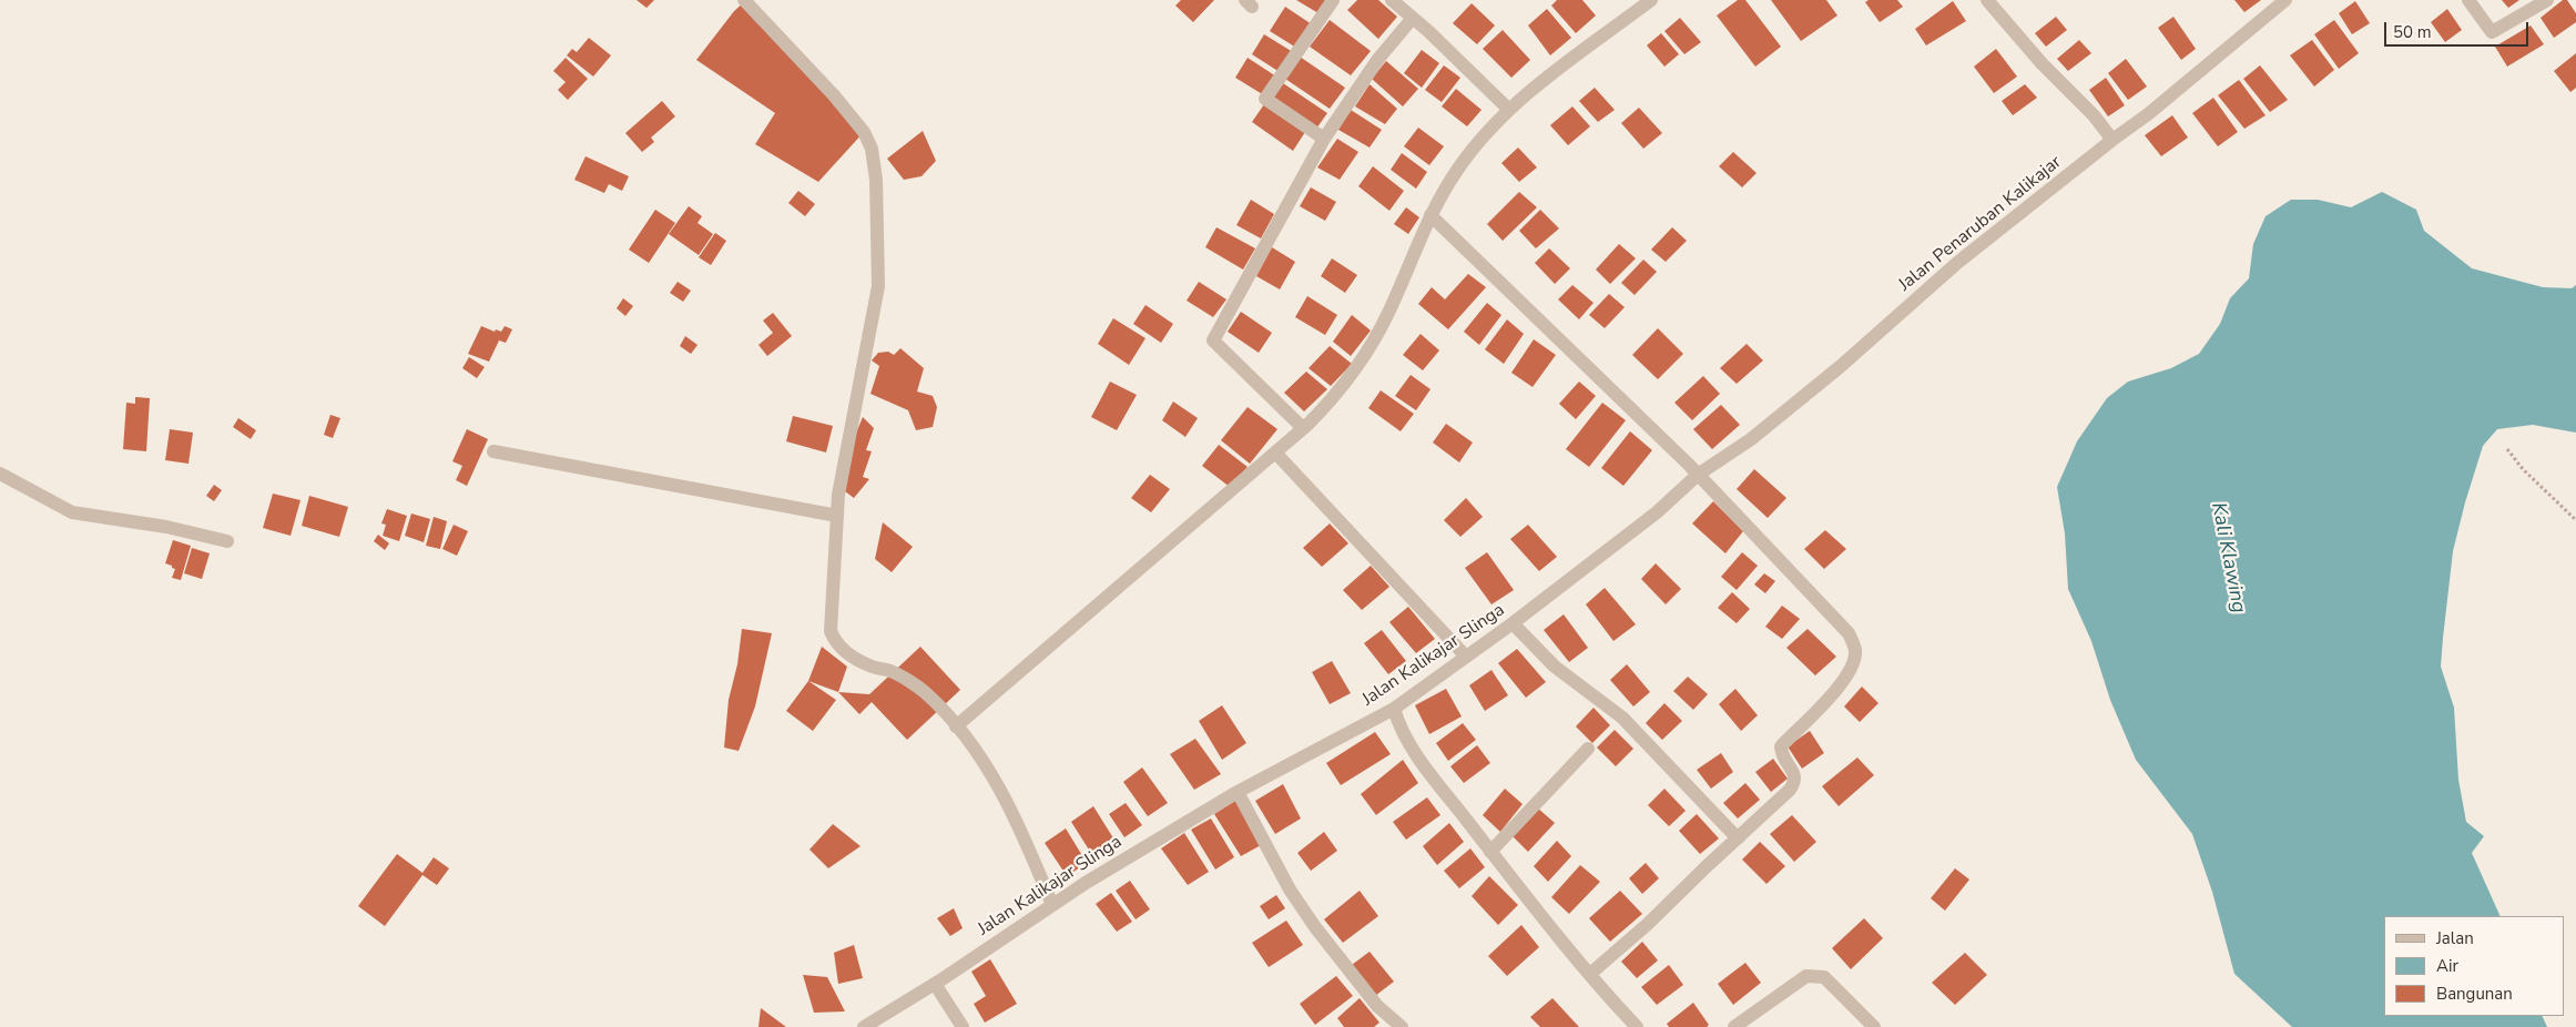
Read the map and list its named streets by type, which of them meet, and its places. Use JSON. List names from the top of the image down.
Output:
{
  "streets": {
    "street": ["Jalan Penaruban Kalikajar", "Jalan Kalikajar Slinga"]
  },
  "crossings": [
    ["Jalan Penaruban Kalikajar", "Jalan Kalikajar Slinga"]
  ],
  "water": ["Kali Klawing"],
  "legend": ["Jalan", "Air", "Bangunan"],
  "scale_bar": "50 m"
}
